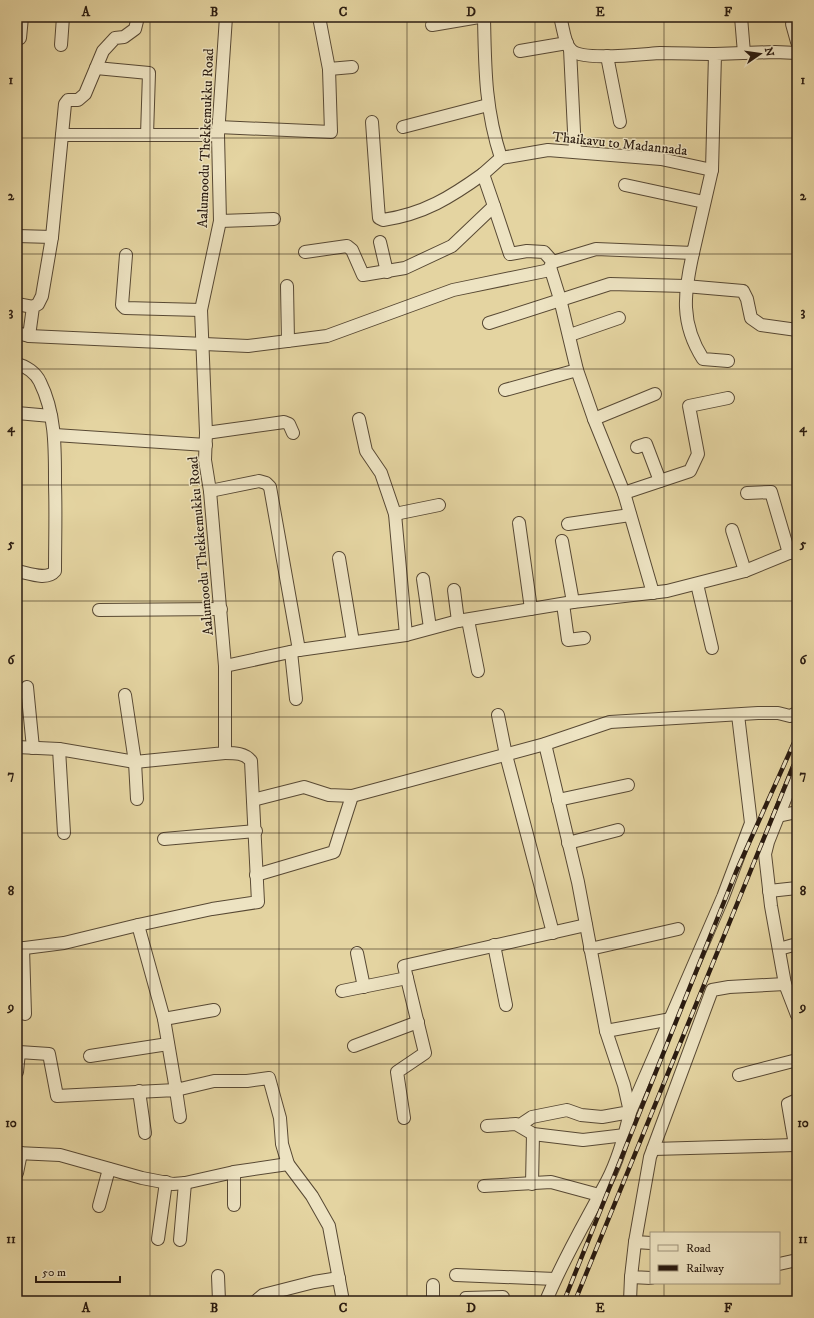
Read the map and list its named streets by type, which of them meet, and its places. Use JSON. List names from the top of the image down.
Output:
{
  "streets": {
    "street": ["Aalumoodu Thekkemukku Road", "Thaikavu to Madannada"]
  },
  "legend": ["Road", "Railway"],
  "scale_bar": "50 m",
  "north": "right",
  "grid": {
    "columns": [
      "A",
      "B",
      "C",
      "D",
      "E",
      "F"
    ],
    "rows": [
      "1",
      "2",
      "3",
      "4",
      "5",
      "6",
      "7",
      "8",
      "9",
      "10",
      "11"
    ]
  }
}
